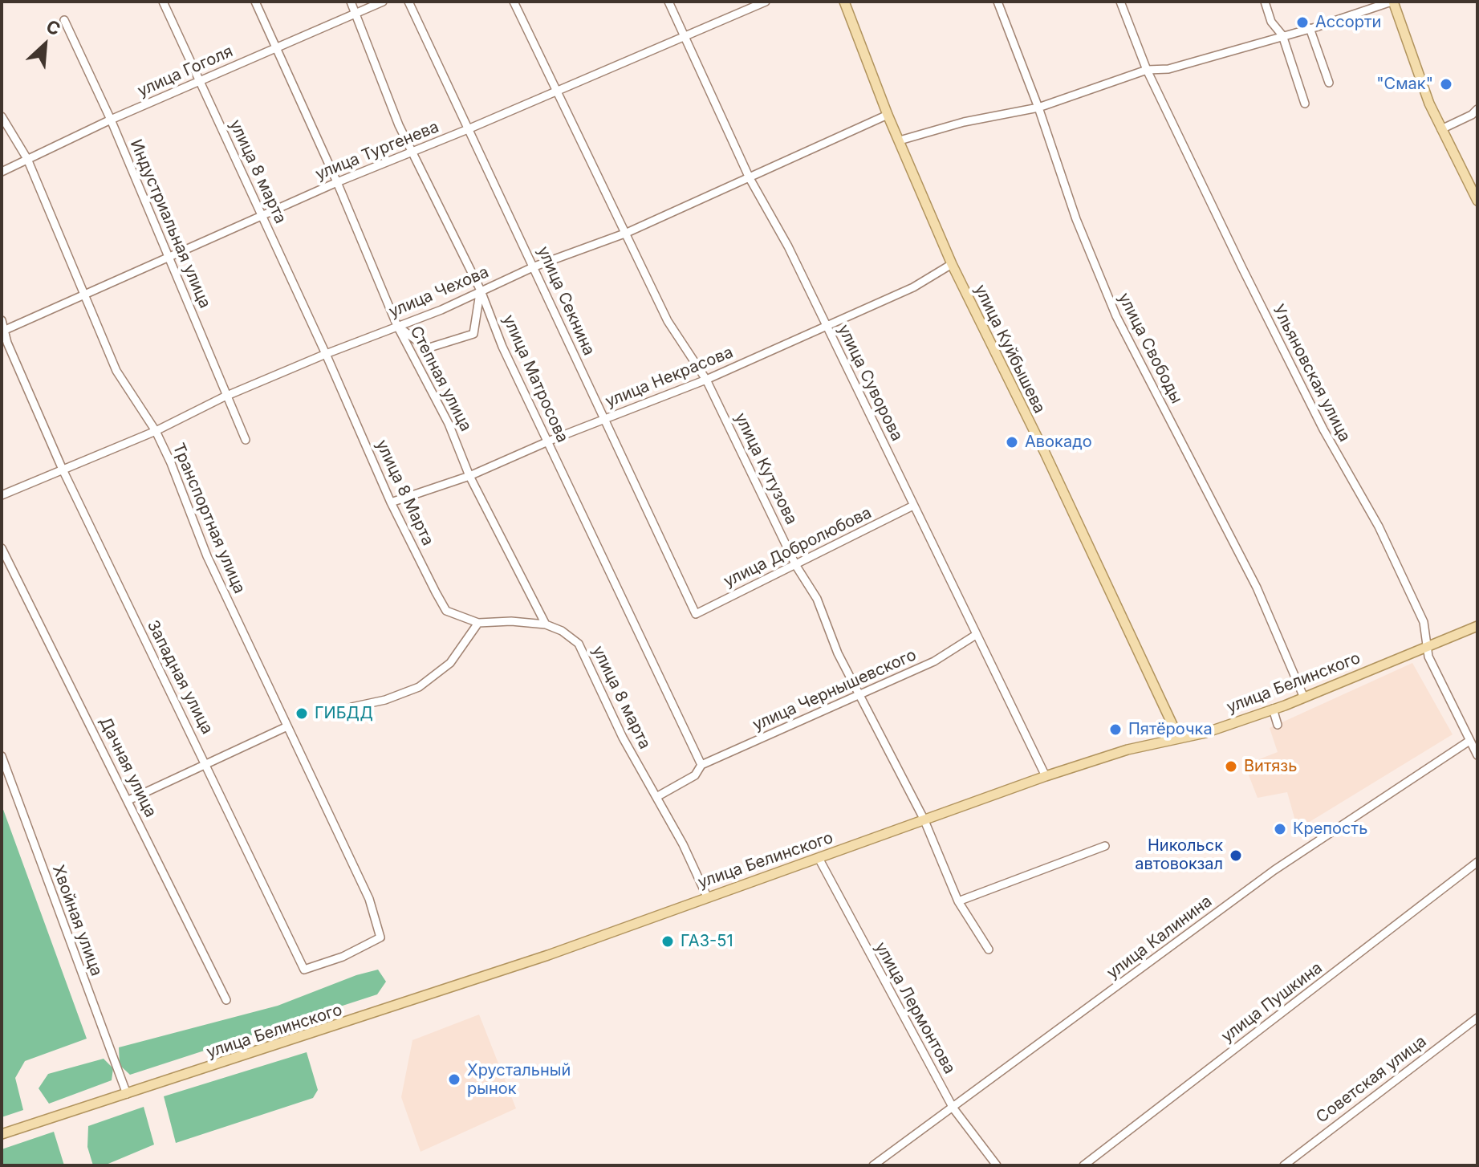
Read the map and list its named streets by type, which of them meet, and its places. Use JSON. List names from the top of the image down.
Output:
{
  "streets": {
    "main road": ["улица Куйбышева", "улица Белинского"],
    "street": [
      "улица Гоголя",
      "улица Тургенева",
      "улица 8 марта",
      "Индустриальная улица",
      "улица Чехова",
      "улица Секнина",
      "улица Свободы",
      "Ульяновская улица",
      "улица Некрасова",
      "Степная улица",
      "улица Матросова",
      "улица Суворова",
      "улица Кутузова",
      "улица 8 Марта",
      "Транспортная улица",
      "улица Добролюбова",
      "Западная улица",
      "улица Чернышевского",
      "Дачная улица",
      "Хвойная улица",
      "улица Калинина",
      "улица Пушкина",
      "улица Лермонтова",
      "Советская улица"
    ]
  },
  "crossings": [
    ["улица Гоголя", "улица 8 марта"],
    ["улица Гоголя", "Индустриальная улица"],
    ["улица Гоголя", "Степная улица"],
    ["улица Гоголя", "улица Матросова"],
    ["улица Гоголя", "Транспортная улица"],
    ["улица Тургенева", "улица 8 марта"],
    ["улица Тургенева", "Индустриальная улица"],
    ["улица Тургенева", "улица Секнина"],
    ["улица Тургенева", "Степная улица"],
    ["улица Тургенева", "улица Матросова"],
    ["улица Тургенева", "улица Суворова"],
    ["улица Тургенева", "улица Кутузова"],
    ["улица Тургенева", "Транспортная улица"],
    ["улица Тургенева", "Западная улица"],
    ["улица 8 марта", "улица Чехова"],
    ["улица 8 марта", "Степная улица"],
    ["улица 8 марта", "улица 8 Марта"],
    ["улица 8 марта", "улица Белинского"],
    ["улица 8 марта", "улица Чернышевского"],
    ["Индустриальная улица", "улица Чехова"],
    ["улица Чехова", "улица Секнина"],
    ["улица Чехова", "улица Куйбышева"],
    ["улица Чехова", "Степная улица"],
    ["улица Чехова", "улица Матросова"],
    ["улица Чехова", "улица Суворова"],
    ["улица Чехова", "улица Кутузова"],
    ["улица Чехова", "улица 8 Марта"],
    ["улица Чехова", "Транспортная улица"],
    ["улица Чехова", "Западная улица"],
    ["улица Секнина", "улица Некрасова"],
    ["улица Секнина", "улица Добролюбова"],
    ["улица Свободы", "улица Белинского"],
    ["улица Куйбышева", "улица Некрасова"],
    ["улица Куйбышева", "улица Белинского"],
    ["Ульяновская улица", "улица Белинского"],
    ["Ульяновская улица", "улица Калинина"],
    ["улица Некрасова", "Степная улица"],
    ["улица Некрасова", "улица Матросова"],
    ["улица Некрасова", "улица Суворова"],
    ["улица Некрасова", "улица Кутузова"],
    ["улица Некрасова", "улица 8 Марта"],
    ["улица Матросова", "улица Чернышевского"],
    ["улица Суворова", "улица Добролюбова"],
    ["улица Суворова", "улица Белинского"],
    ["улица Суворова", "улица Чернышевского"],
    ["улица Кутузова", "улица Добролюбова"],
    ["улица Кутузова", "улица Белинского"],
    ["улица Кутузова", "улица Чернышевского"],
    ["Транспортная улица", "Западная улица"],
    ["улица Белинского", "Хвойная улица"],
    ["улица Белинского", "улица Лермонтова"],
    ["улица Калинина", "улица Лермонтова"]
  ],
  "places": [
    "Ассорти",
    "\"Смак\"",
    "Авокадо",
    "ГИБДД",
    "Пятёрочка",
    "Витязь",
    "Крепость",
    "Никольск автовокзал",
    "ГАЗ-51",
    "Хрустальный рынок"
  ],
  "north": "top right"
}
